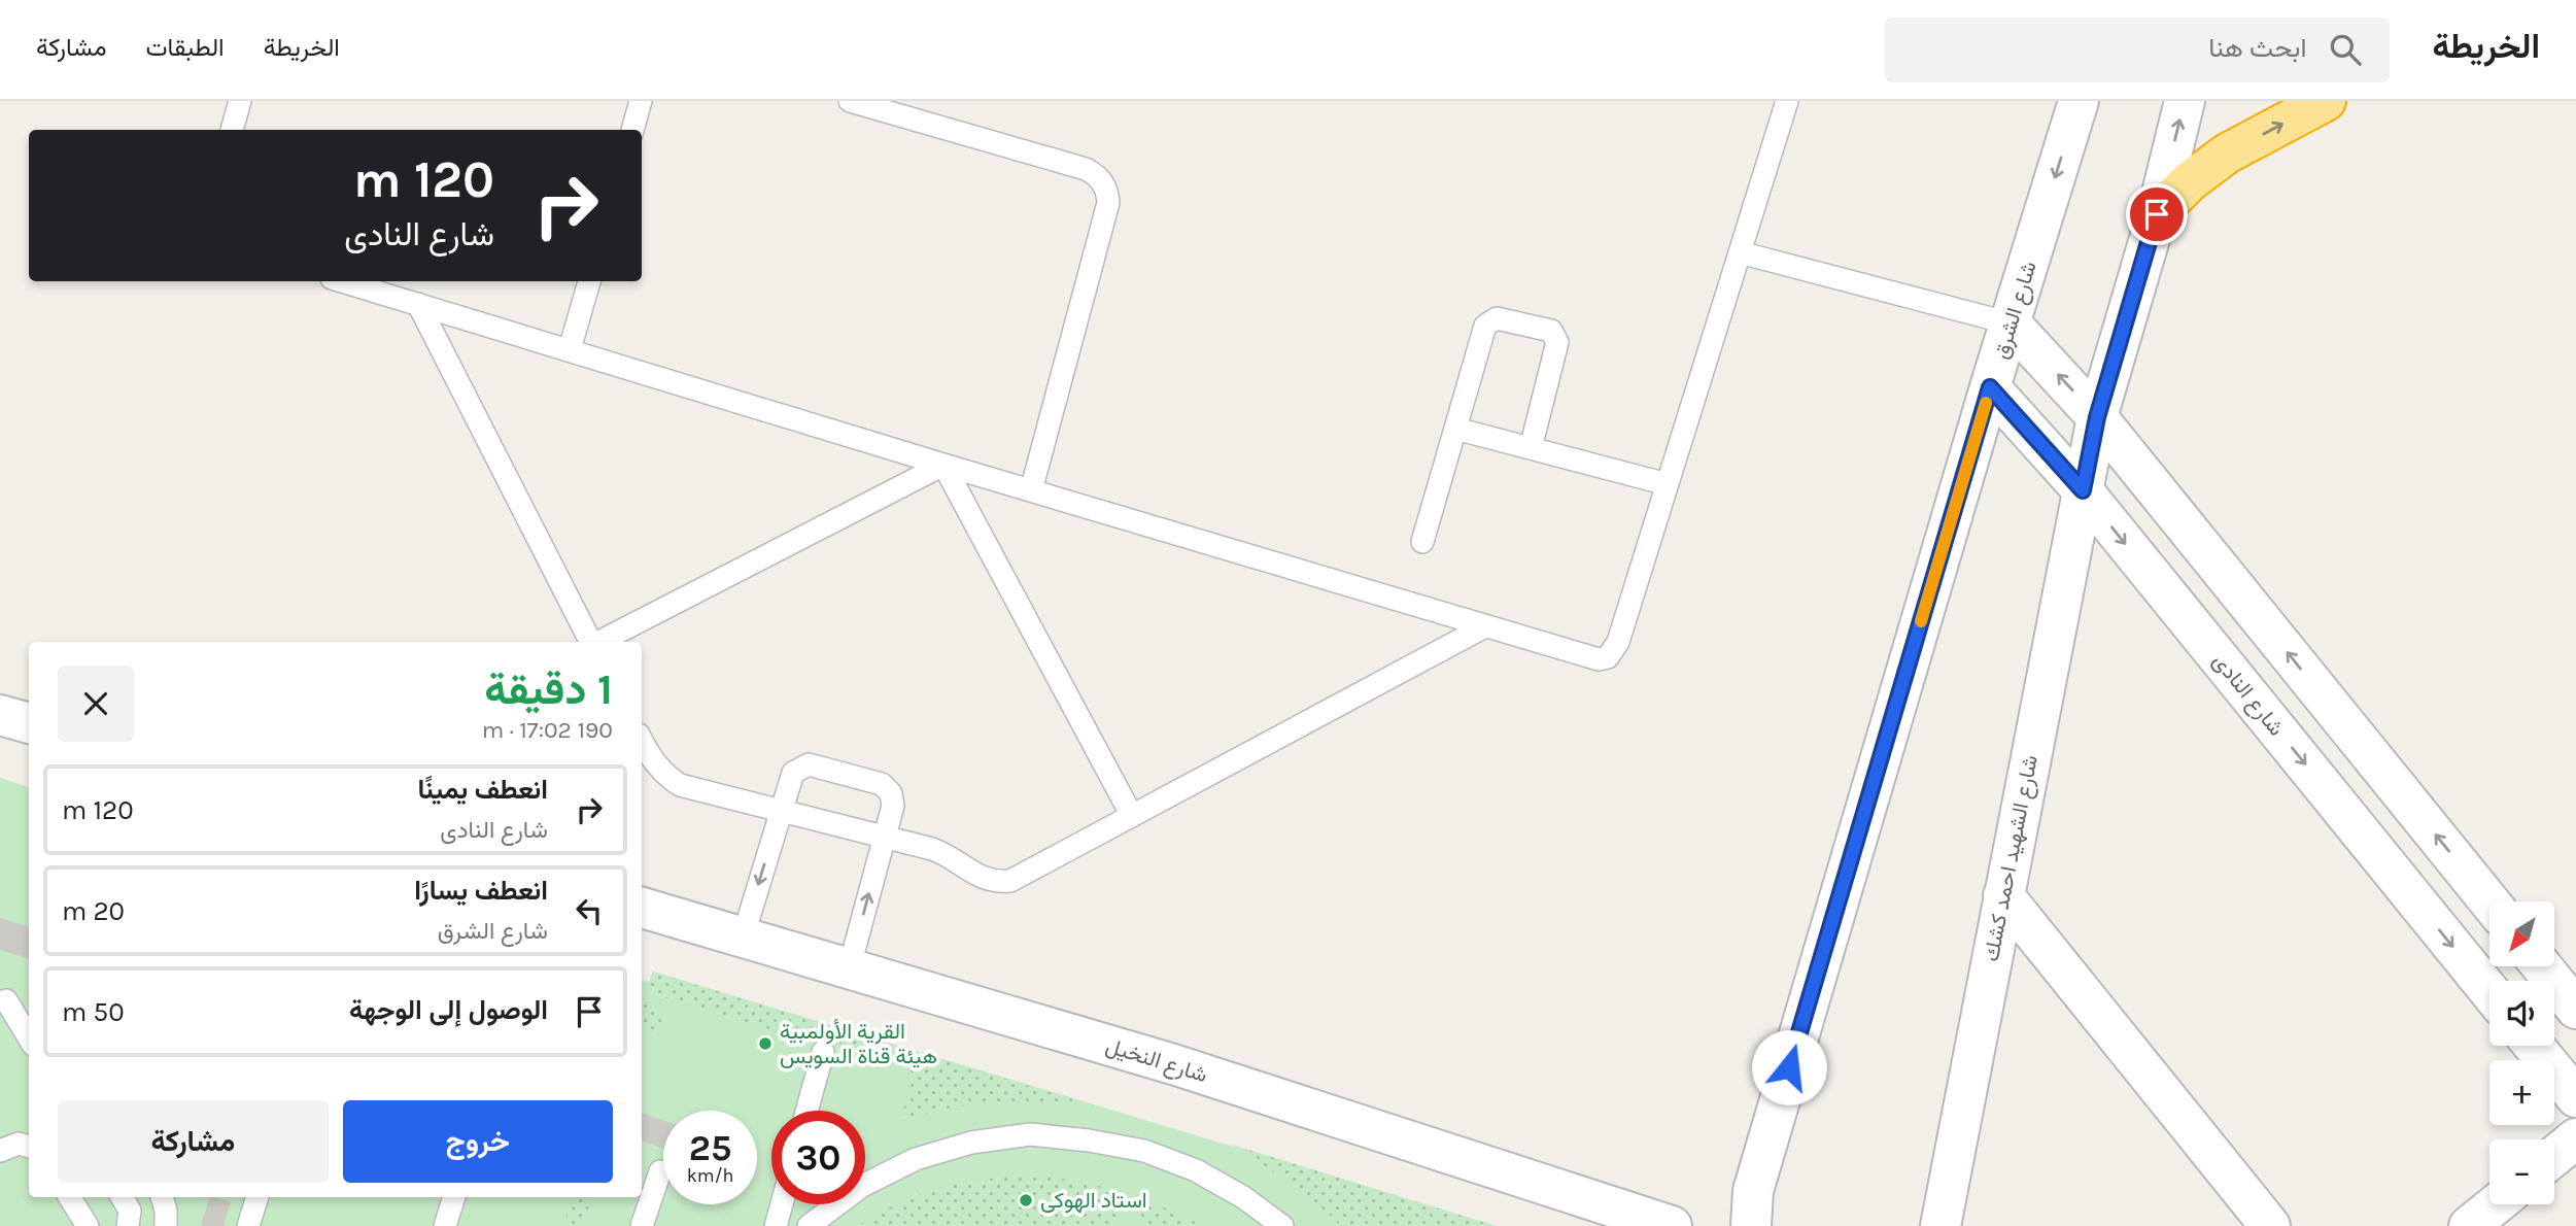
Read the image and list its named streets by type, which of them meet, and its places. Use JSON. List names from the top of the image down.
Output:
{
  "streets": {
    "street": [
      "شارع الشرق",
      "شارع النادى",
      "شارع الشهيد احمد كشك",
      "شارع النخيل"
    ]
  },
  "crossings": [
    ["شارع الشرق", "شارع النادى"],
    ["شارع النادى", "شارع الشهيد احمد كشك"]
  ],
  "places": ["القرية الأولمبية هيئة قناة السويس", "استاد الهوكى"],
  "north": "bottom left",
  "page": {
    "header": "الخريطة",
    "search": "ابحث هنا",
    "nav": ["الخريطة", "الطبقات", "مشاركة"],
    "turn": ["120 m", "شارع النادى"],
    "heading": ["1 دقيقة", "190 m · 17:02"],
    "list": [
      {
        "name": "انعطف يمينًا",
        "note": "شارع النادى",
        "value": "120 m"
      },
      {
        "name": "انعطف يسارًا",
        "note": "شارع الشرق",
        "value": "20 m"
      },
      {
        "name": "الوصول إلى الوجهة",
        "value": "50 m"
      }
    ],
    "map_buttons": ["+", "−"],
    "buttons": ["خروج", "مشاركة"],
    "speed": "25 km/h",
    "limit": "30"
  }
}
